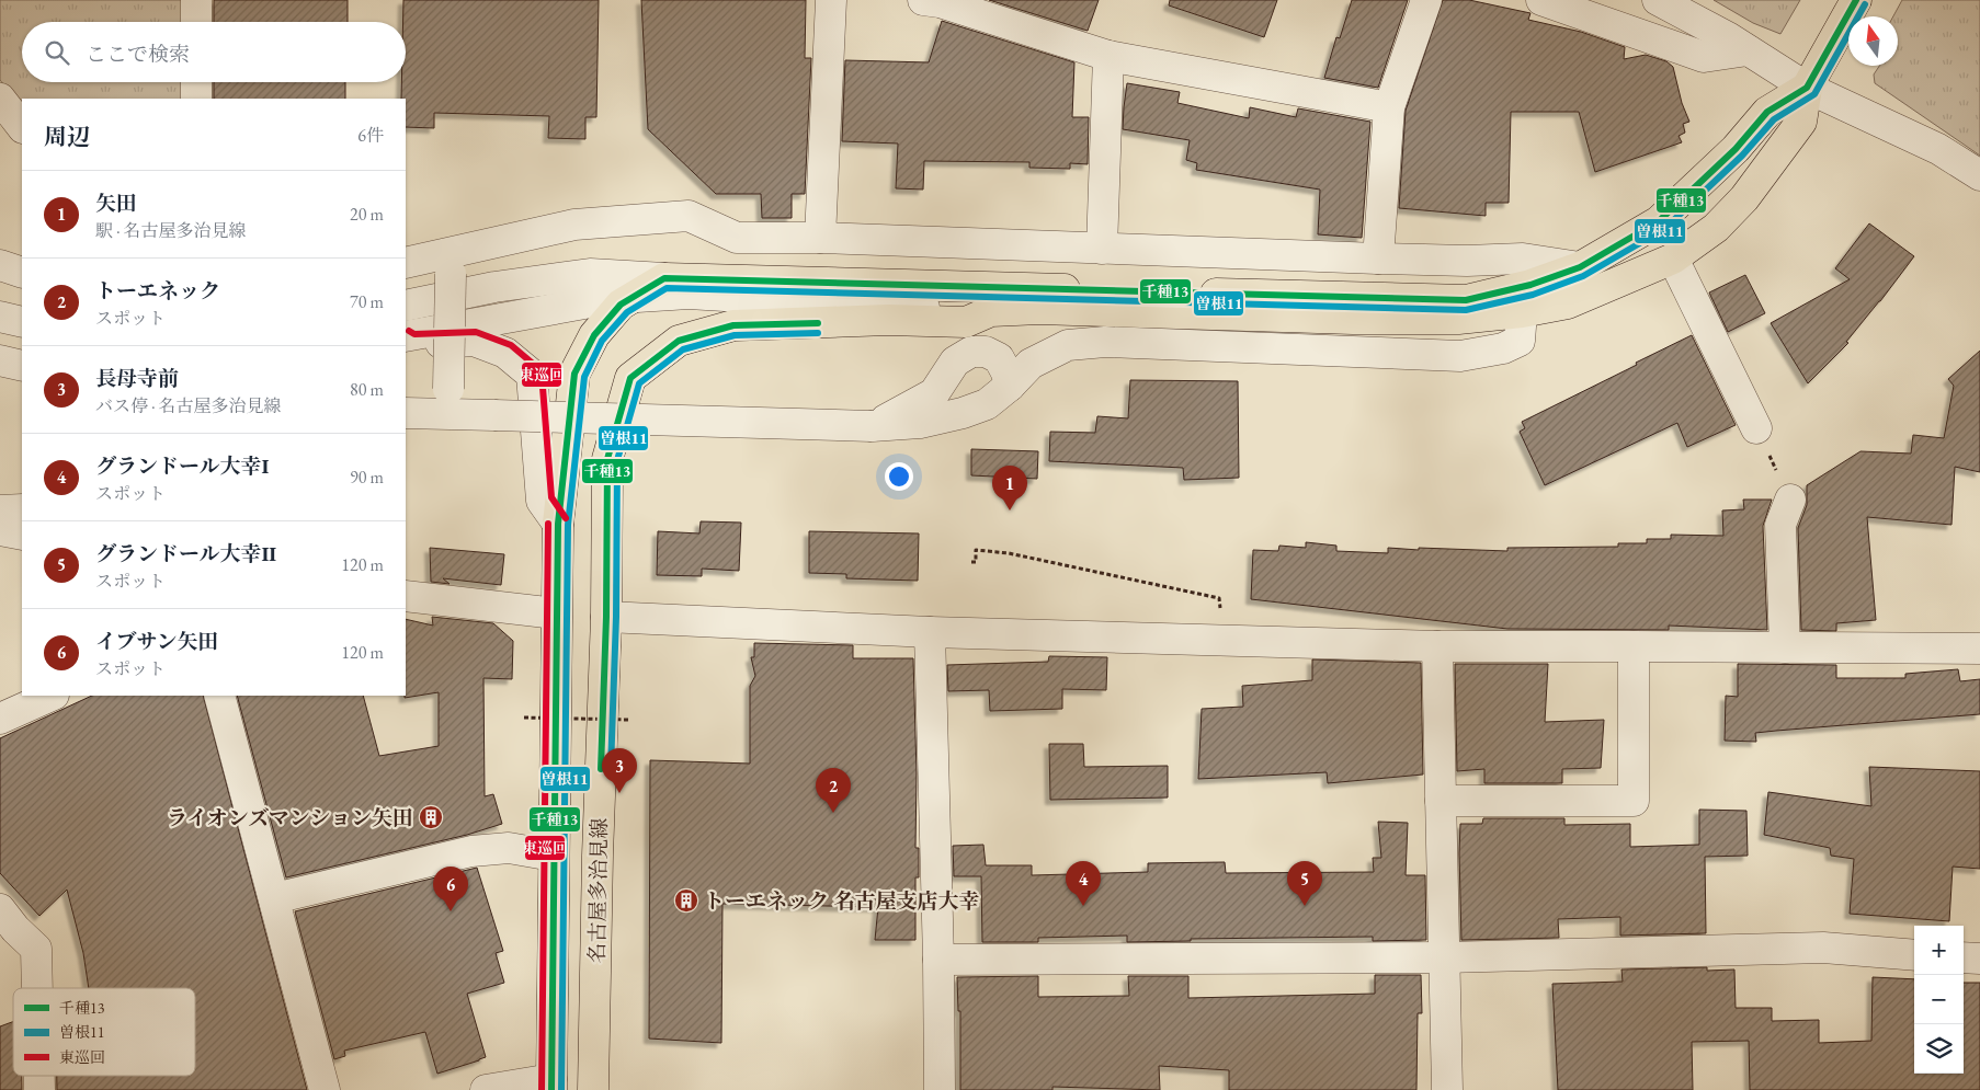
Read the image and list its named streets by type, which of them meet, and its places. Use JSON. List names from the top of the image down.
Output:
{
  "streets": {
    "main road": ["名古屋多治見線"]
  },
  "places": {
    "building": ["ライオンズマンション矢田", "トーエネック 名古屋支店大幸"]
  },
  "lines": ["transit line 千種13", "transit line 曽根11", "transit line 東巡回"],
  "legend": ["千種13", "曽根11", "東巡回"],
  "north": "top",
  "page": {
    "search": "ここで検索",
    "heading": ["周辺", "6件"],
    "list": [
      {
        "mark": "1",
        "name": "矢田",
        "note": "駅 · 名古屋多治見線",
        "value": "20 m"
      },
      {
        "mark": "2",
        "name": "トーエネック",
        "note": "スポット",
        "value": "70 m"
      },
      {
        "mark": "3",
        "name": "長母寺前",
        "note": "バス停 · 名古屋多治見線",
        "value": "80 m"
      },
      {
        "mark": "4",
        "name": "グランドール大幸Ⅰ",
        "note": "スポット",
        "value": "90 m"
      },
      {
        "mark": "5",
        "name": "グランドール大幸Ⅱ",
        "note": "スポット",
        "value": "120 m"
      },
      {
        "mark": "6",
        "name": "イブサン矢田",
        "note": "スポット",
        "value": "120 m"
      }
    ],
    "pins": [
      "1",
      "3",
      "2",
      "4",
      "5",
      "6"
    ],
    "map_buttons": ["+", "−"]
  }
}
